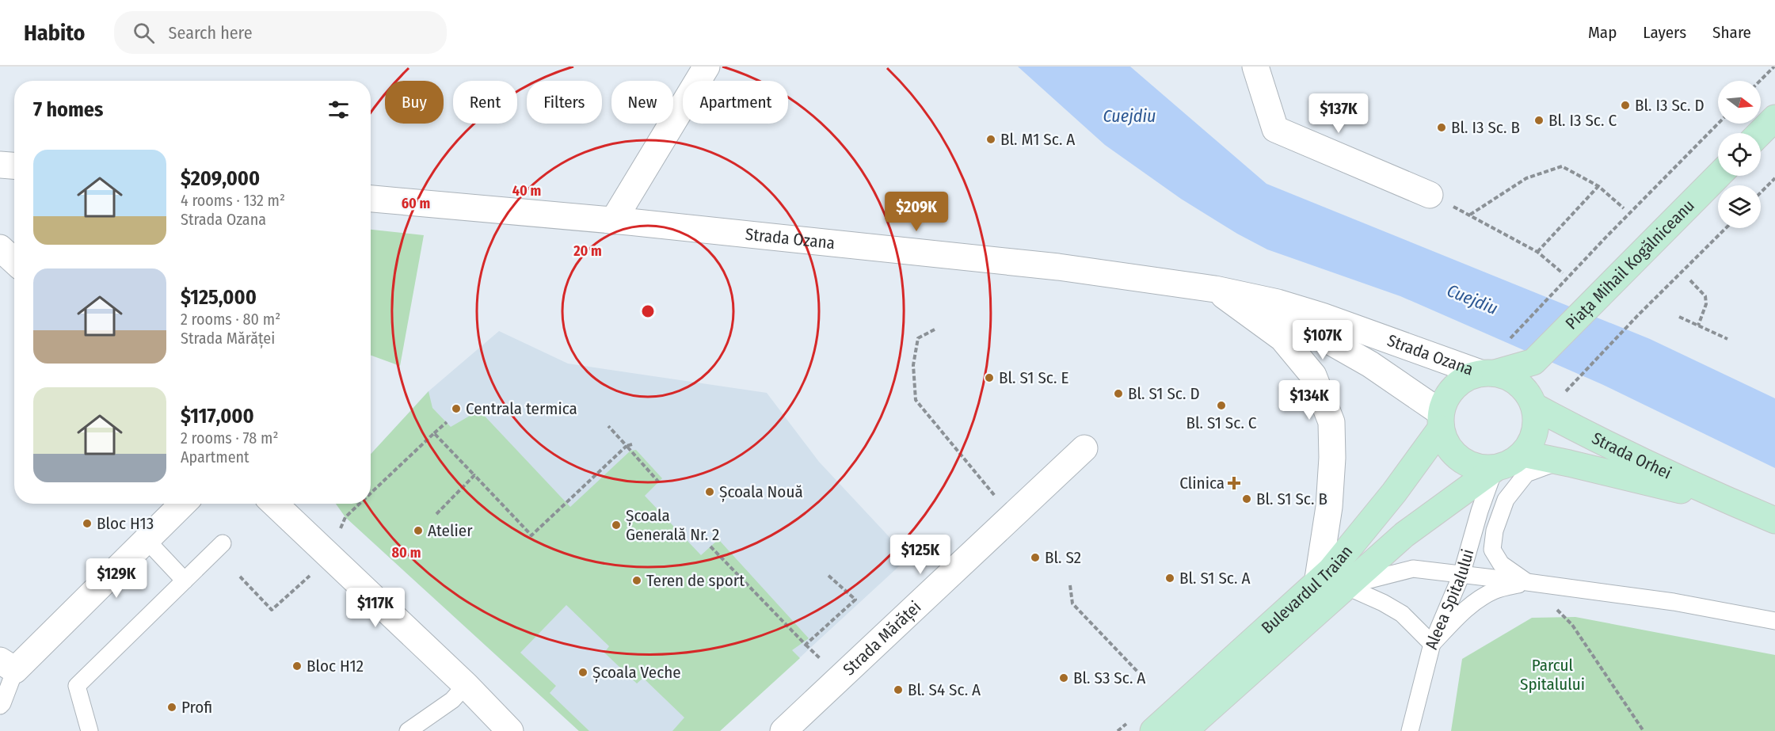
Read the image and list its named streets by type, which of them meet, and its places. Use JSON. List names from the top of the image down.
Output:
{
  "streets": {
    "main road": ["Piața Mihail Kogălniceanu", "Strada Orhei", "Bulevardul Traian"],
    "street": ["Strada Ozana", "Strada Mărăței"],
    "lane": ["Aleea Spitalului"]
  },
  "crossings": [
    ["Strada Ozana", "Piața Mihail Kogălniceanu"],
    ["Strada Ozana", "Strada Orhei"],
    ["Strada Ozana", "Bulevardul Traian"],
    ["Strada Ozana", "Aleea Spitalului"],
    ["Piața Mihail Kogălniceanu", "Strada Orhei"],
    ["Piața Mihail Kogălniceanu", "Bulevardul Traian"],
    ["Piața Mihail Kogălniceanu", "Aleea Spitalului"],
    ["Strada Orhei", "Bulevardul Traian"],
    ["Strada Orhei", "Aleea Spitalului"],
    ["Bulevardul Traian", "Aleea Spitalului"]
  ],
  "water": ["Cuejdiu"],
  "parks": ["Parcul Spitalului"],
  "places": {
    "other": [
      "Bl. I3 Sc. D",
      "Bl. I3 Sc. C",
      "Bl. I3 Sc. B",
      "Bl. M1 Sc. A",
      "Bl. S1 Sc. E",
      "Bl. S1 Sc. D",
      "Bl. S1 Sc. C",
      "Centrala termica",
      "Școala Nouă",
      "Bl. S1 Sc. B",
      "Bloc H13",
      "Școala Generală Nr. 2",
      "Atelier",
      "Bl. S2",
      "Bl. S1 Sc. A",
      "Teren de sport",
      "Bloc H12",
      "Școala Veche",
      "Bl. S3 Sc. A",
      "Bl. S4 Sc. A",
      "Profi"
    ],
    "health": ["Clinica"]
  },
  "north": "right",
  "page": {
    "header": "Habito",
    "search": "Search here",
    "nav": ["Map", "Layers", "Share"],
    "chip": [
      "Buy",
      "Rent",
      "Filters",
      "New",
      "Apartment"
    ],
    "heading": "7 homes",
    "price": [
      "$137K",
      "$209K",
      "$107K",
      "$134K",
      "$125K",
      "$129K",
      "$117K"
    ],
    "list": [
      {
        "name": "$209,000",
        "note": "4 rooms · 132 m² · Strada Ozana"
      },
      {
        "name": "$125,000",
        "note": "2 rooms · 80 m² · Strada Mărăței"
      },
      {
        "name": "$117,000",
        "note": "2 rooms · 78 m² · Apartment"
      }
    ]
  },
  "rings": [
    "40 m",
    "60 m",
    "20 m",
    "80 m"
  ]
}
